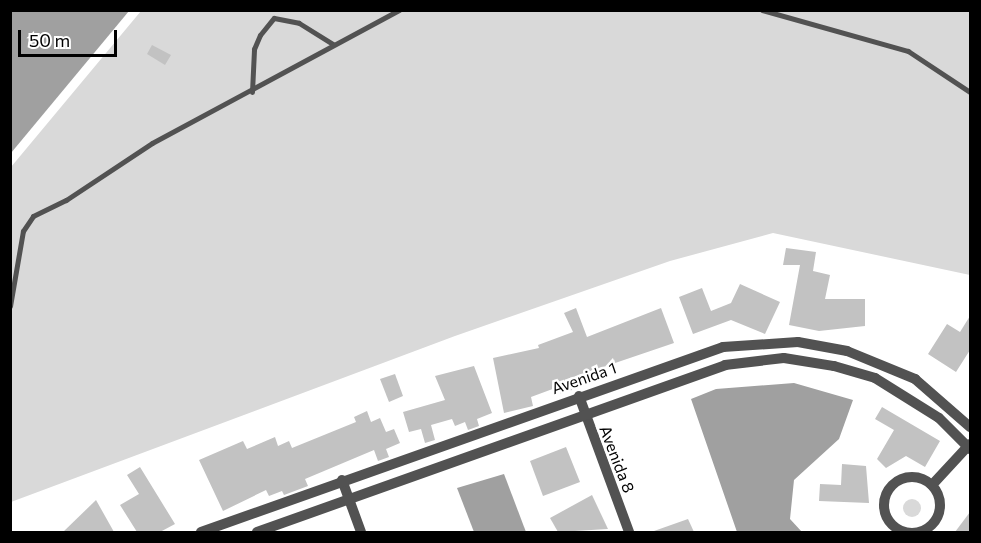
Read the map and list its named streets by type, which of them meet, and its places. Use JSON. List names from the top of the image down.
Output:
{
  "streets": {
    "street": ["Avenida 1", "Avenida 8"]
  },
  "crossings": [
    ["Avenida 1", "Avenida 8"]
  ],
  "scale_bar": "50 m"
}
